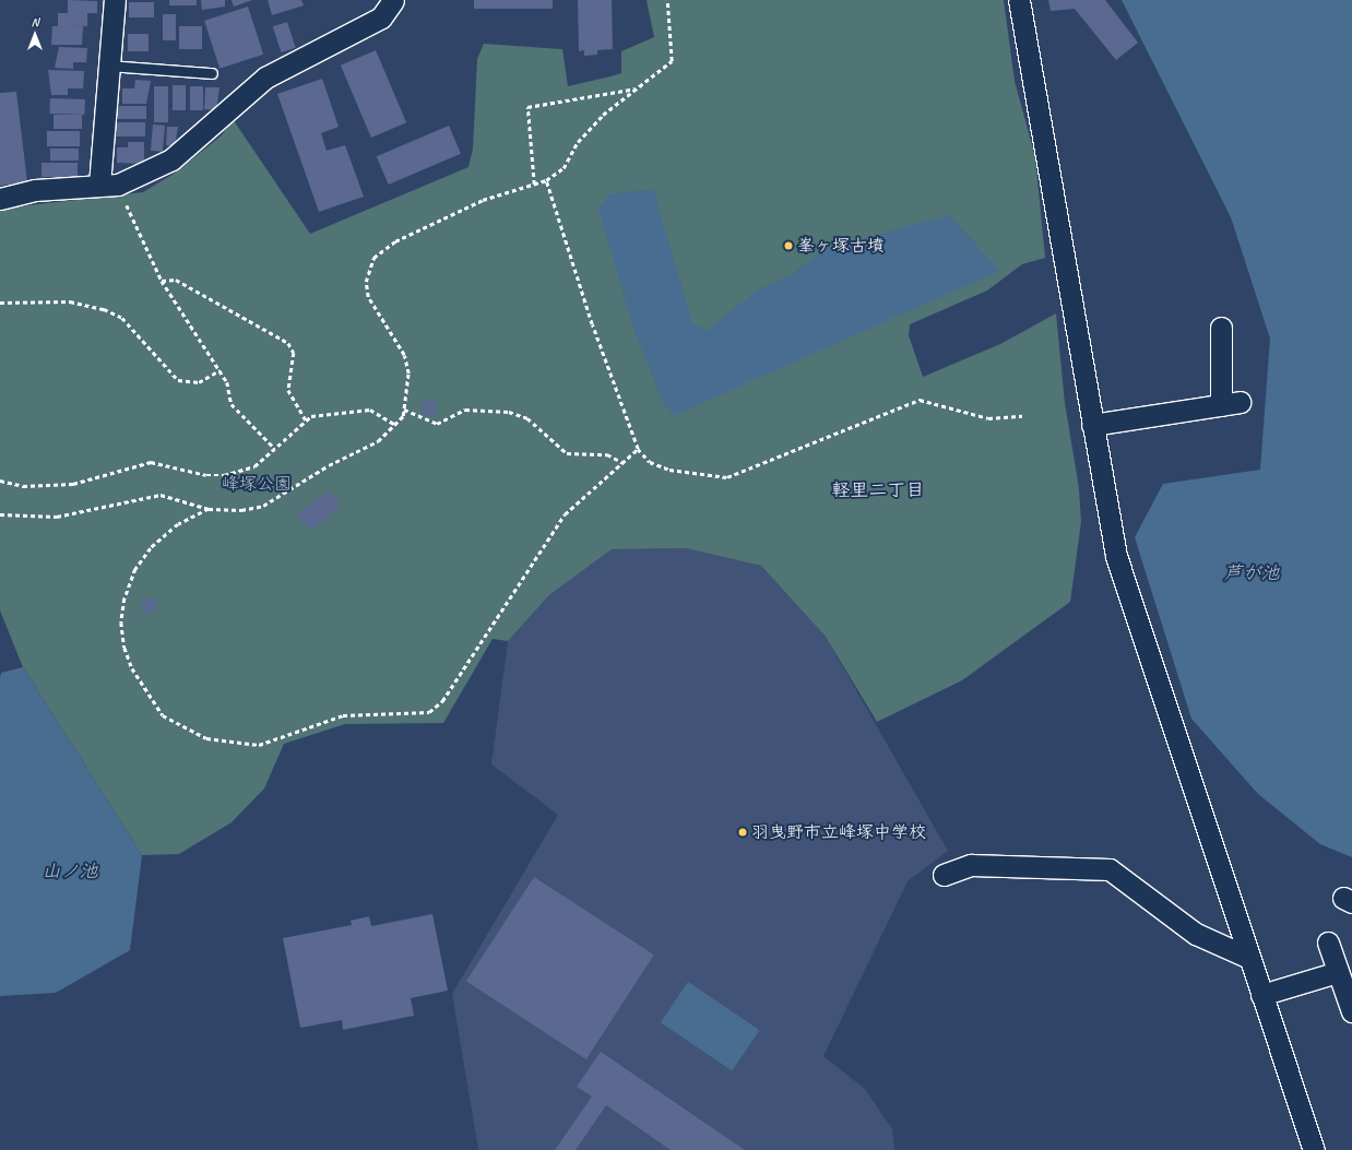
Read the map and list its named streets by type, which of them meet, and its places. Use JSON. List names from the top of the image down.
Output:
{
  "districts": ["軽里二丁目"],
  "water": ["芦が池", "山ノ池"],
  "parks": ["峰塚公園"],
  "places": ["峯ヶ塚古墳", "羽曳野市立峰塚中学校"],
  "north": "top"
}
